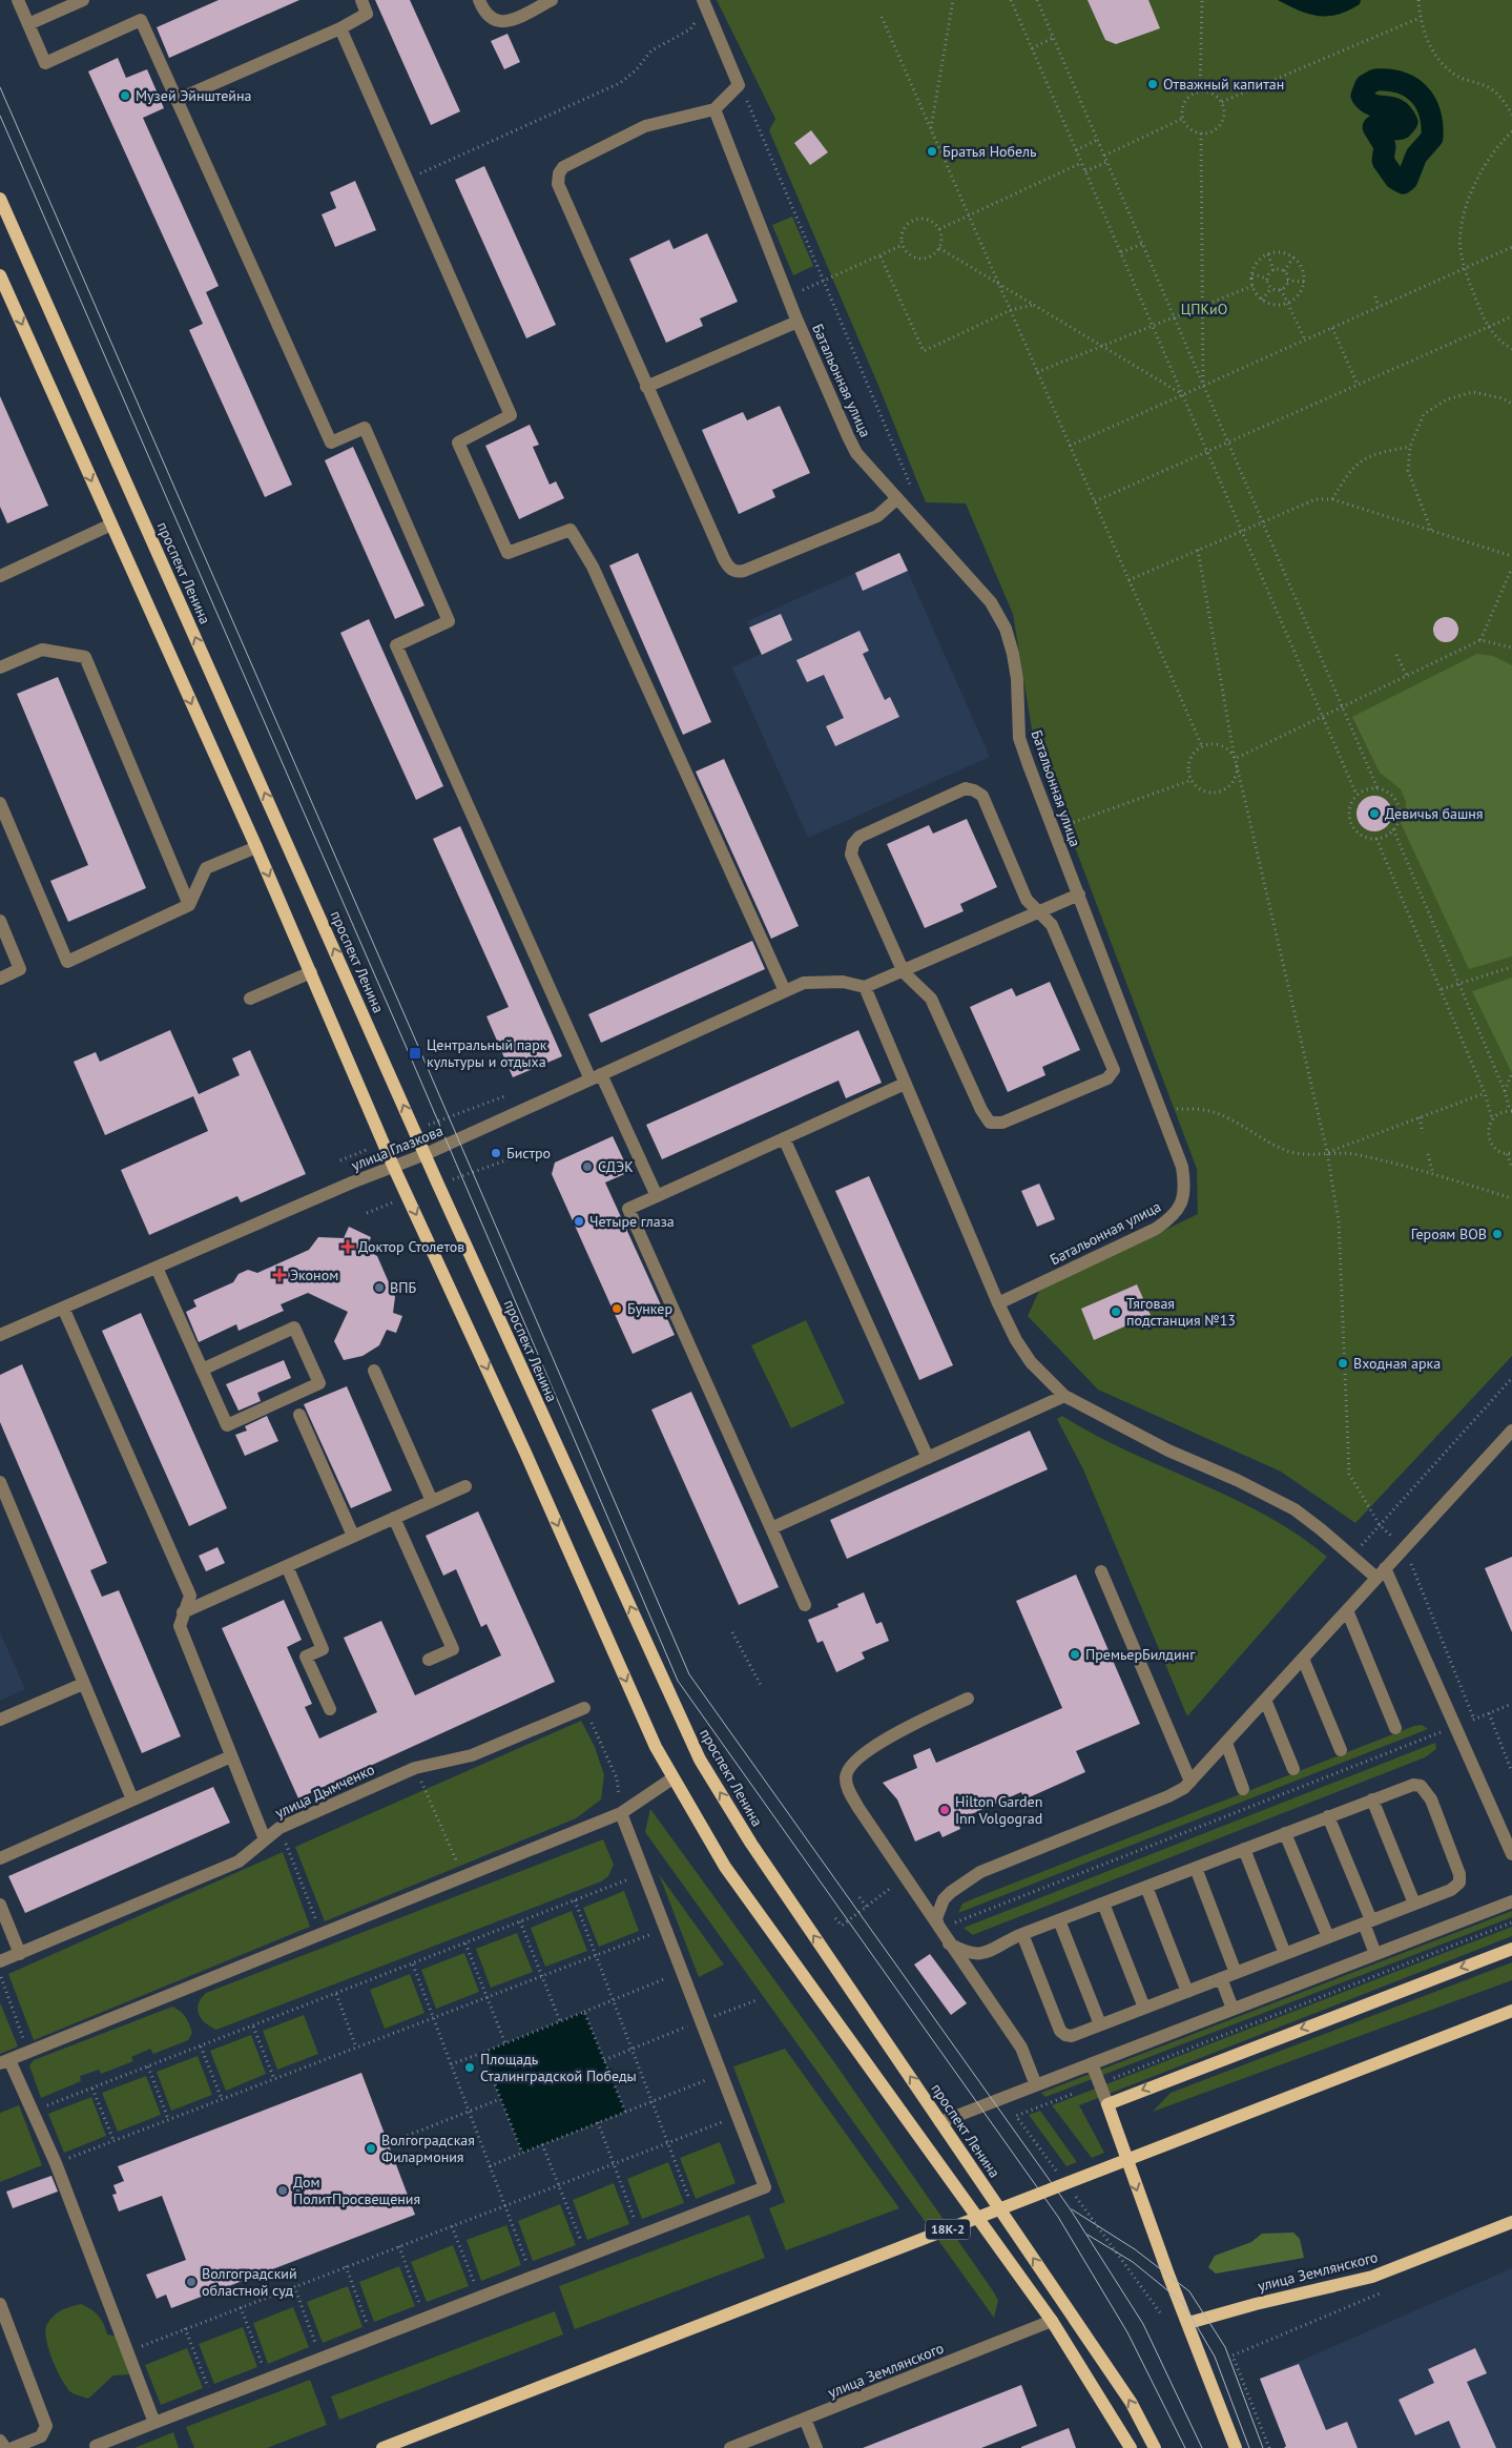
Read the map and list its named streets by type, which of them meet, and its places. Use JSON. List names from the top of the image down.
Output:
{
  "streets": {
    "main road": ["проспект Ленина", "18К-2", "улица Землянского"],
    "street": ["Батальонная улица", "улица Глазкова", "улица Дымченко"]
  },
  "crossings": [
    ["проспект Ленина", "улица Глазкова"]
  ],
  "parks": ["ЦПКиО"],
  "places": {
    "other": [
      "Отважный капитан",
      "Музей Эйнштейна",
      "Братья Нобель",
      "Девичья башня",
      "Бистро",
      "СДЭК",
      "Четыре глаза",
      "Героям ВОВ",
      "ВПБ",
      "Бункер",
      "Тяговая подстанция №13",
      "Входная арка",
      "ПремьерБилдинг",
      "Hilton Garden Inn Volgograd",
      "Площадь Сталинградской Победы",
      "Волгоградская Филармония",
      "Дом ПолитПросвещения",
      "Волгоградский областной суд"
    ],
    "transit": ["Центральный парк культуры и отдыха"],
    "health": ["Доктор Столетов", "Эконом"]
  }
}
